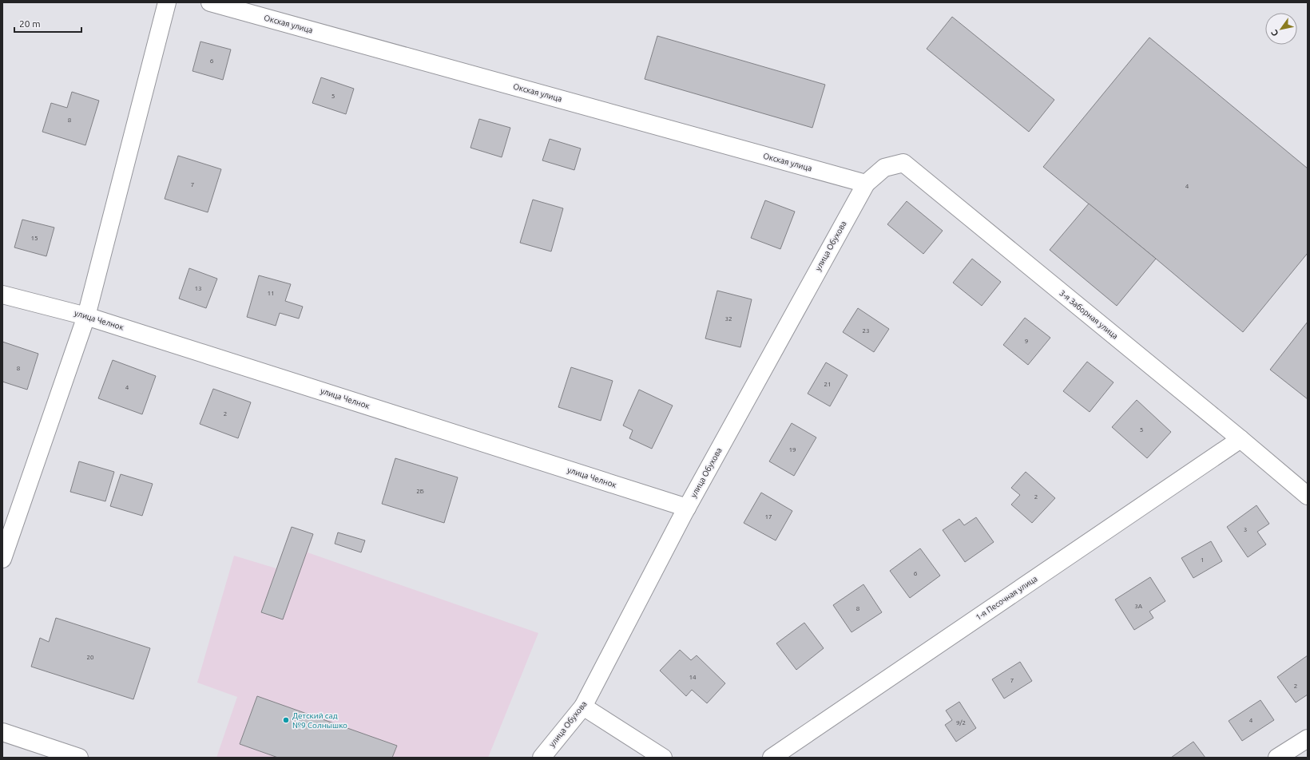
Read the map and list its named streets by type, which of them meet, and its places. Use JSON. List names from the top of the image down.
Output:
{
  "streets": {
    "street": [
      "Окская улица",
      "улица Обухова",
      "3-я Заборная улица",
      "улица Челнок",
      "1-я Песочная улица"
    ]
  },
  "crossings": [
    ["Окская улица", "улица Обухова"],
    ["Окская улица", "3-я Заборная улица"],
    ["улица Обухова", "3-я Заборная улица"],
    ["улица Обухова", "улица Челнок"],
    ["3-я Заборная улица", "1-я Песочная улица"]
  ],
  "places": ["Детский сад №9 Солнышко"],
  "house_numbers": [
    "6",
    "5",
    "8",
    "7",
    "4",
    "15",
    "13",
    "11",
    "32",
    "23",
    "9",
    "8",
    "21",
    "4",
    "2",
    "5",
    "19",
    "2Б",
    "2",
    "17",
    "3",
    "1",
    "6",
    "3А",
    "8",
    "20",
    "14",
    "7",
    "2",
    "4",
    "9/2"
  ],
  "scale_bar": "20 m",
  "north": "bottom left"
}
